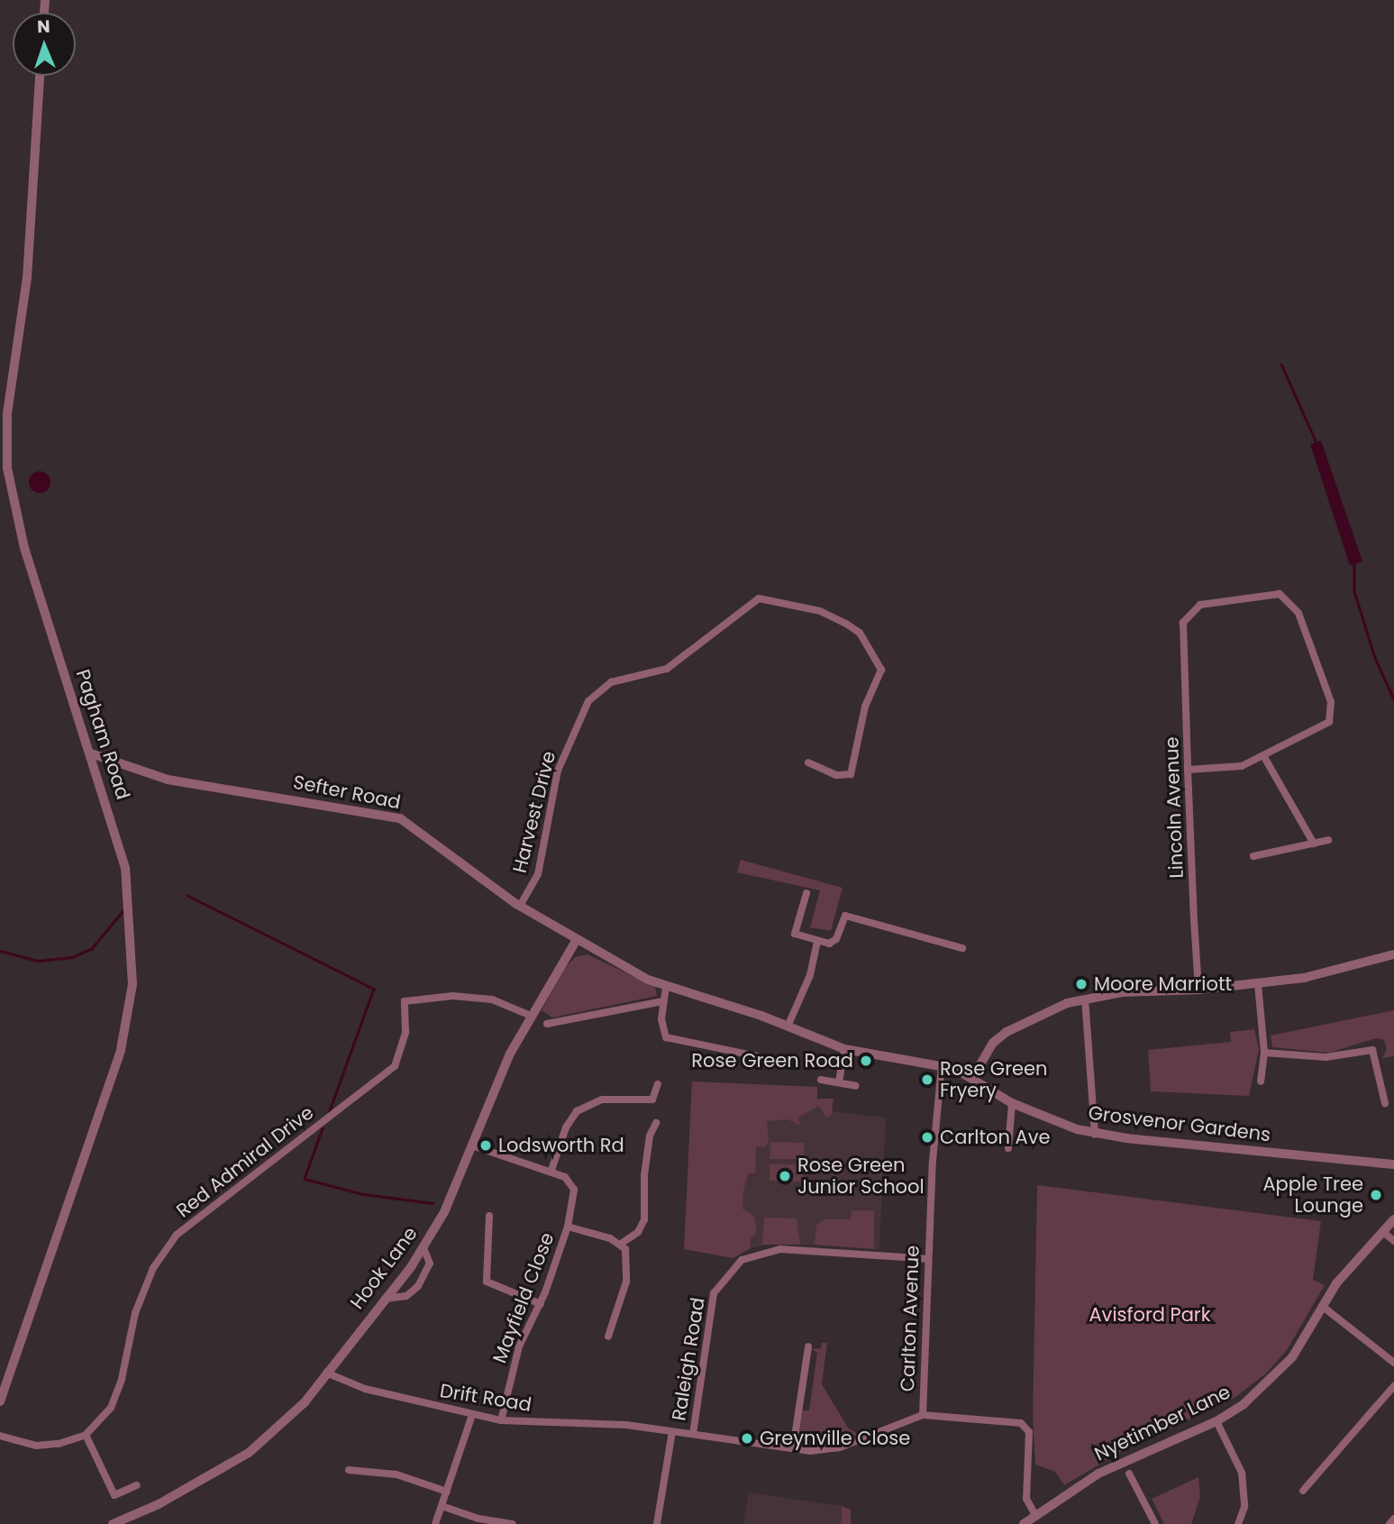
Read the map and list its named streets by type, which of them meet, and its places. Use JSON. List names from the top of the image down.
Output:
{
  "streets": {
    "street": [
      "Pagham Road",
      "Sefter Road",
      "Lincoln Avenue",
      "Harvest Drive",
      "Grosvenor Gardens",
      "Red Admiral Drive",
      "Hook Lane",
      "Mayfield Close",
      "Carlton Avenue",
      "Raleigh Road",
      "Drift Road",
      "Nyetimber Lane"
    ]
  },
  "crossings": [
    ["Pagham Road", "Sefter Road"],
    ["Sefter Road", "Harvest Drive"],
    ["Sefter Road", "Hook Lane"],
    ["Red Admiral Drive", "Hook Lane"],
    ["Hook Lane", "Drift Road"],
    ["Mayfield Close", "Drift Road"],
    ["Carlton Avenue", "Raleigh Road"],
    ["Carlton Avenue", "Drift Road"],
    ["Carlton Avenue", "Nyetimber Lane"],
    ["Raleigh Road", "Drift Road"]
  ],
  "parks": ["Avisford Park"],
  "places": [
    "Moore Marriott",
    "Rose Green Road",
    "Rose Green Fryery",
    "Carlton Ave",
    "Lodsworth Rd",
    "Rose Green Junior School",
    "Apple Tree Lounge",
    "Greynville Close"
  ],
  "north": "top"
}
